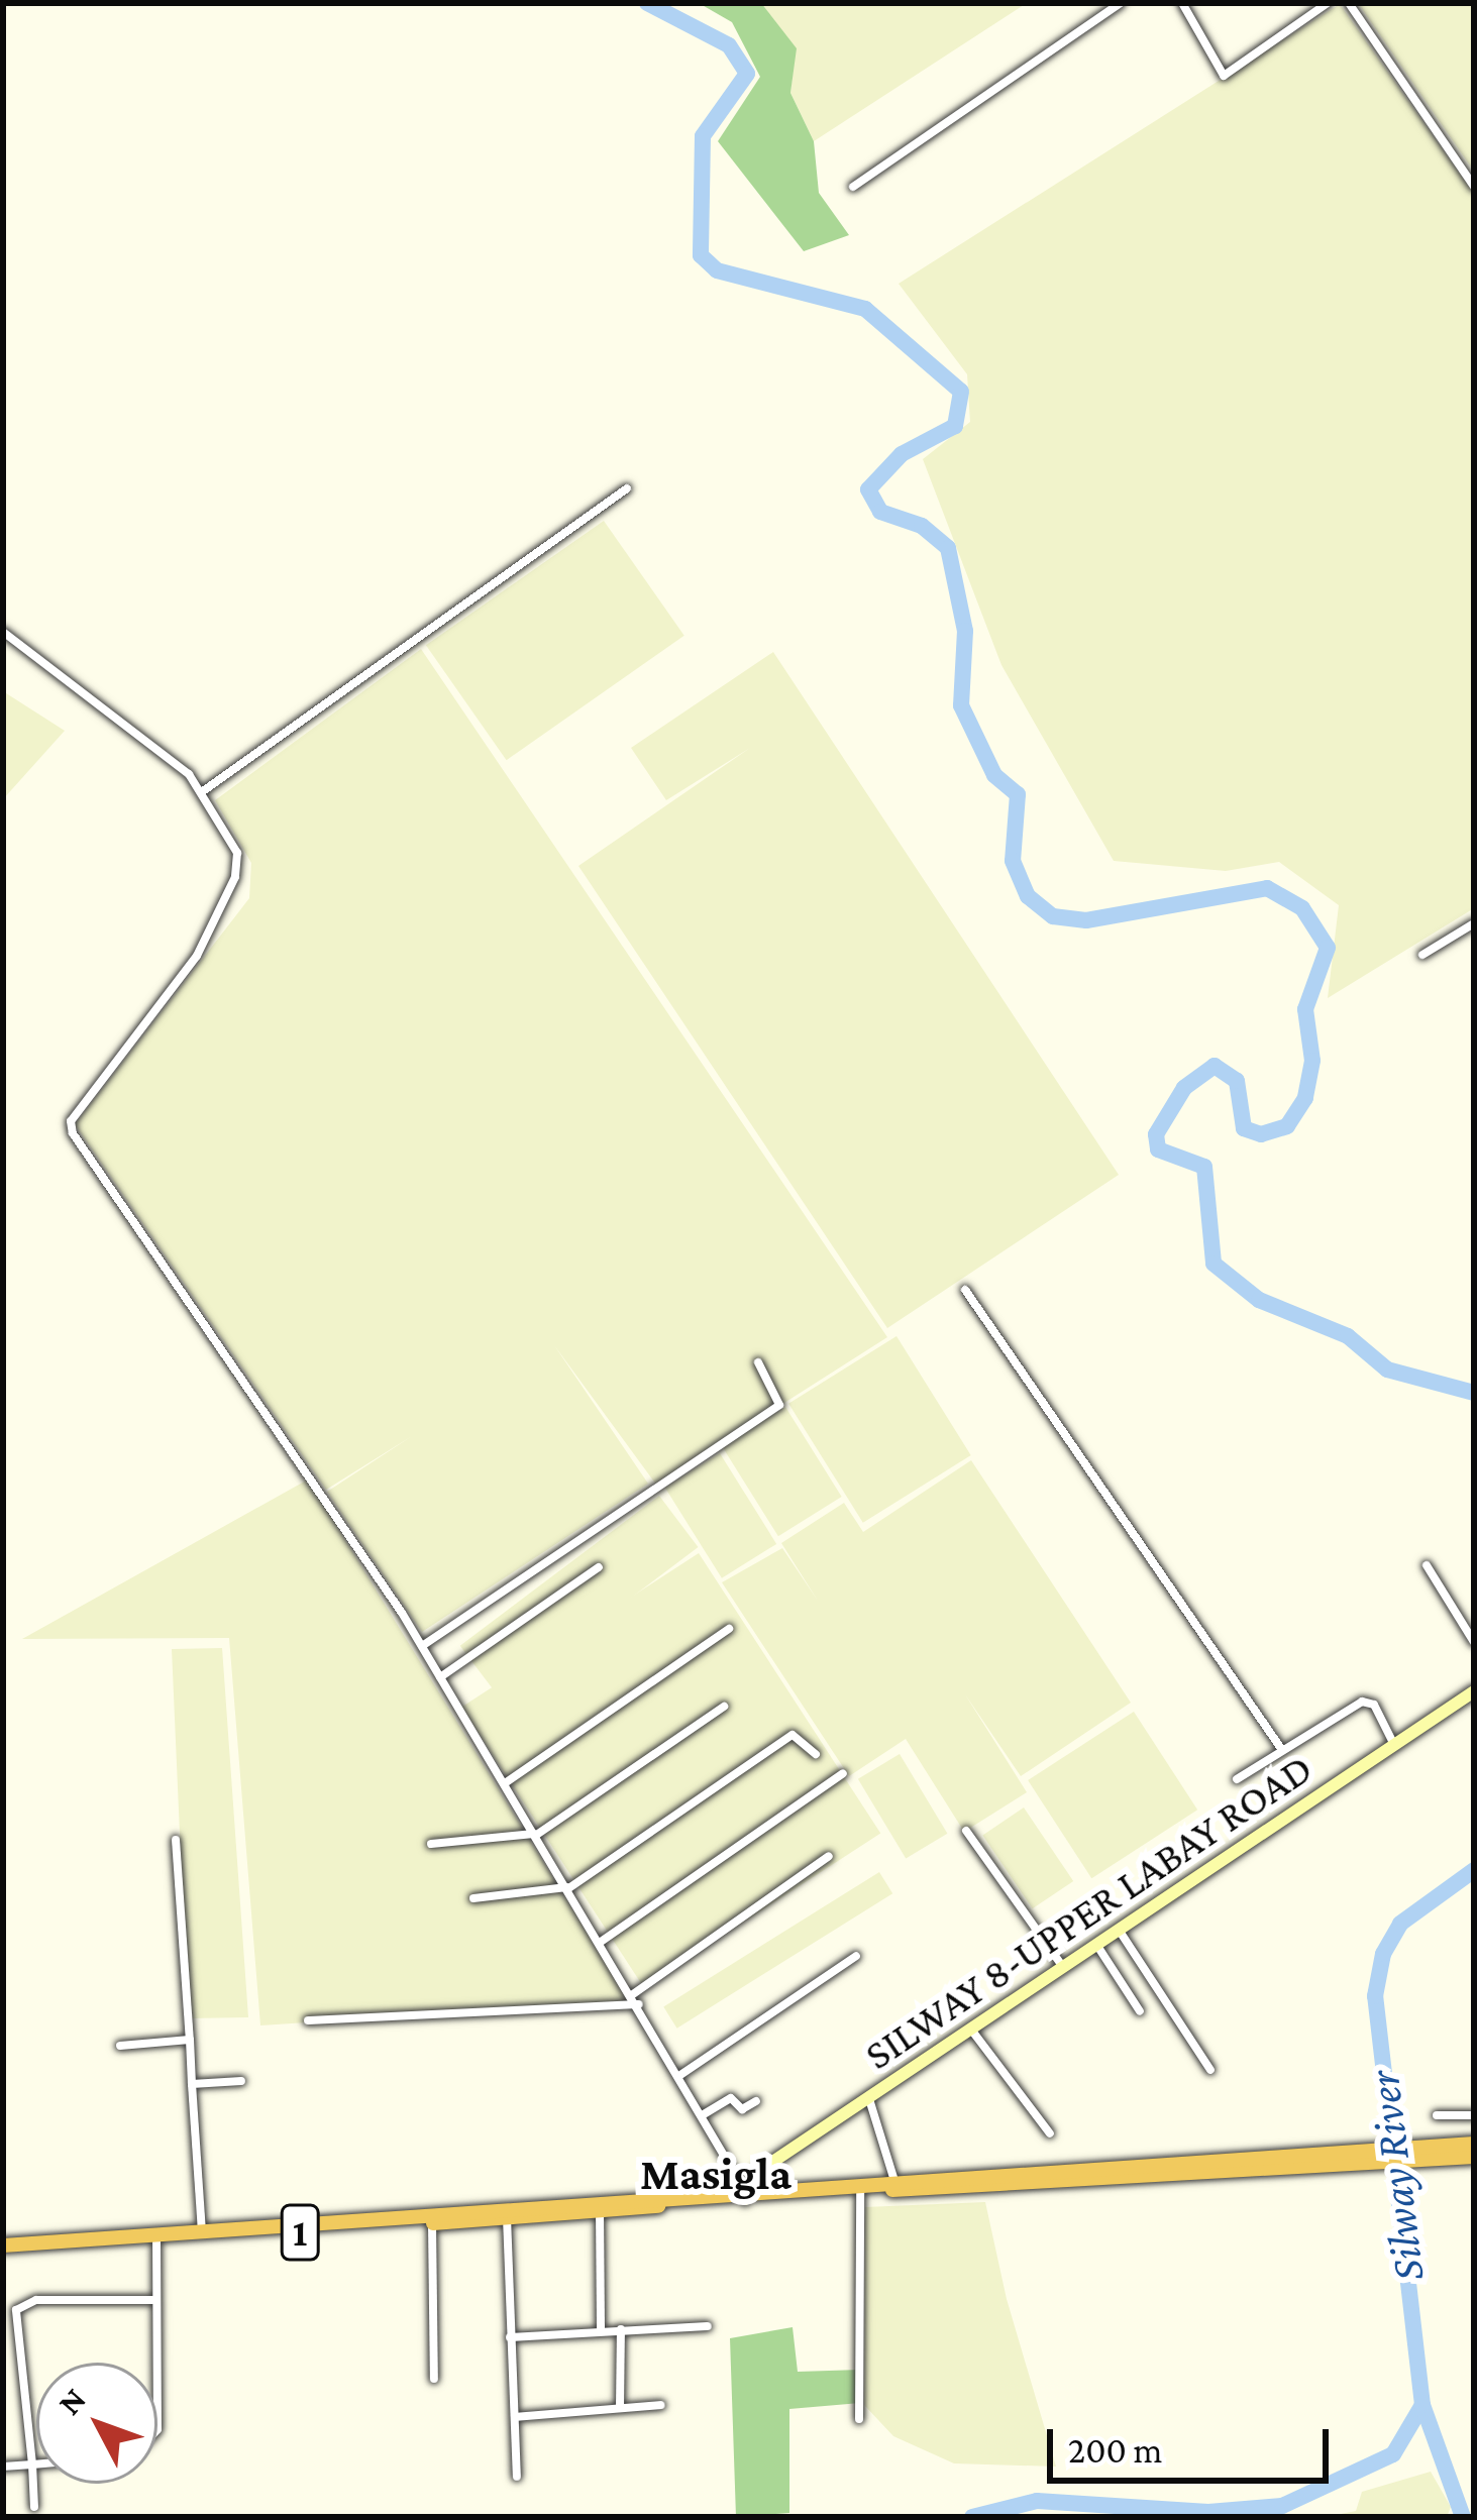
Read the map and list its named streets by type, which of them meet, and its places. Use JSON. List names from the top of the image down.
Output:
{
  "streets": {
    "highway": ["1"],
    "main road": ["SILWAY 8-UPPER LABAY ROAD"]
  },
  "crossings": [
    ["SILWAY 8-UPPER LABAY ROAD", "1"]
  ],
  "districts": ["Masigla"],
  "water": ["Silway River"],
  "scale_bar": "200 m",
  "north": "top left"
}
